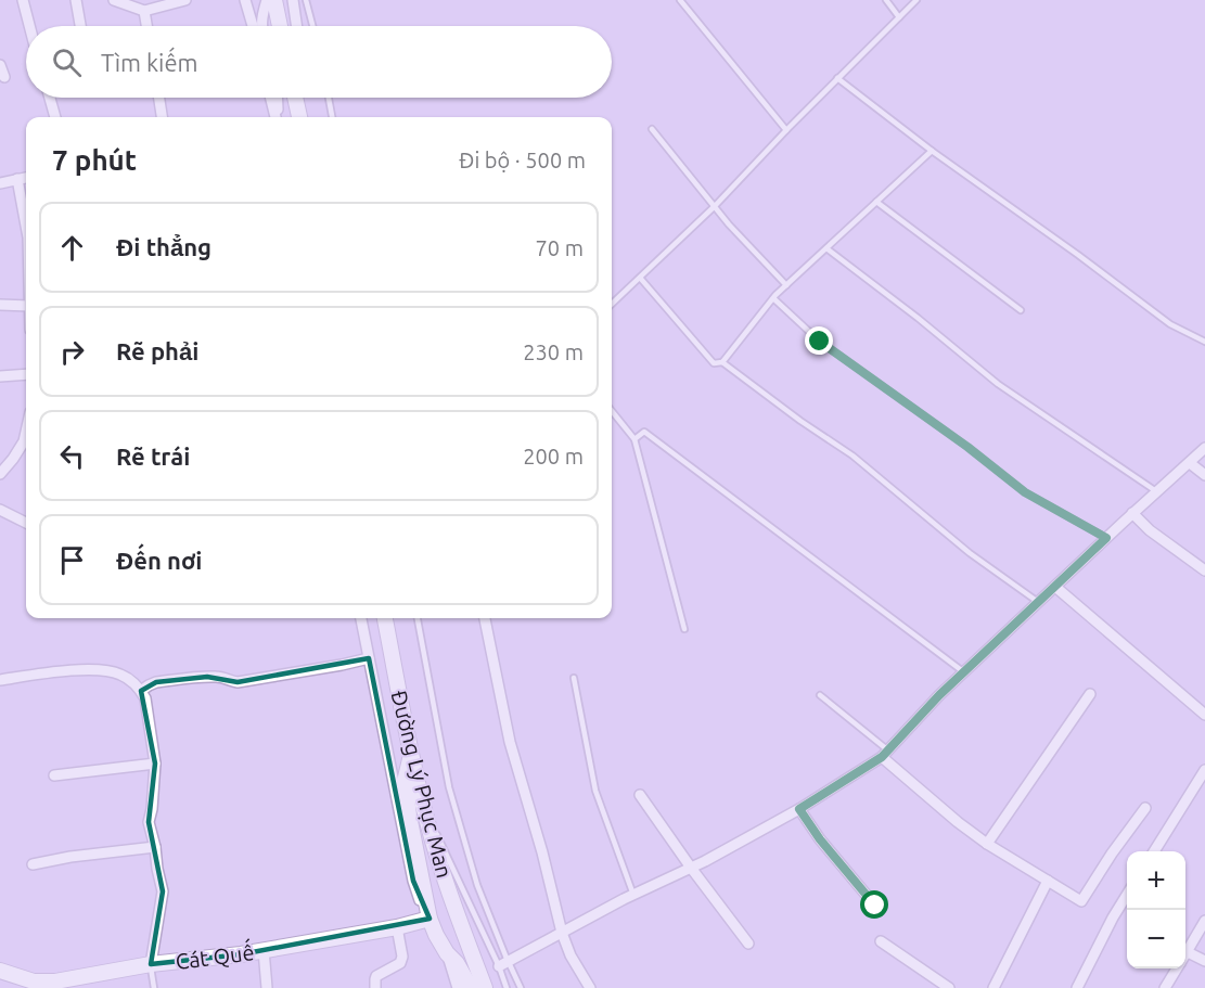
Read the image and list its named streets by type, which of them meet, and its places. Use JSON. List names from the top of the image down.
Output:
{
  "streets": {
    "main road": ["Đường Lý Phục Man", "Cát Quế"]
  },
  "page": {
    "search": "Tìm kiếm",
    "heading": ["7 phút", "Đi bộ · 500 m"],
    "list": [
      ["Đi thẳng", "70 m"],
      ["Rẽ phải", "230 m"],
      ["Rẽ trái", "200 m"],
      "Đến nơi"
    ],
    "map_buttons": ["+", "−"]
  }
}
